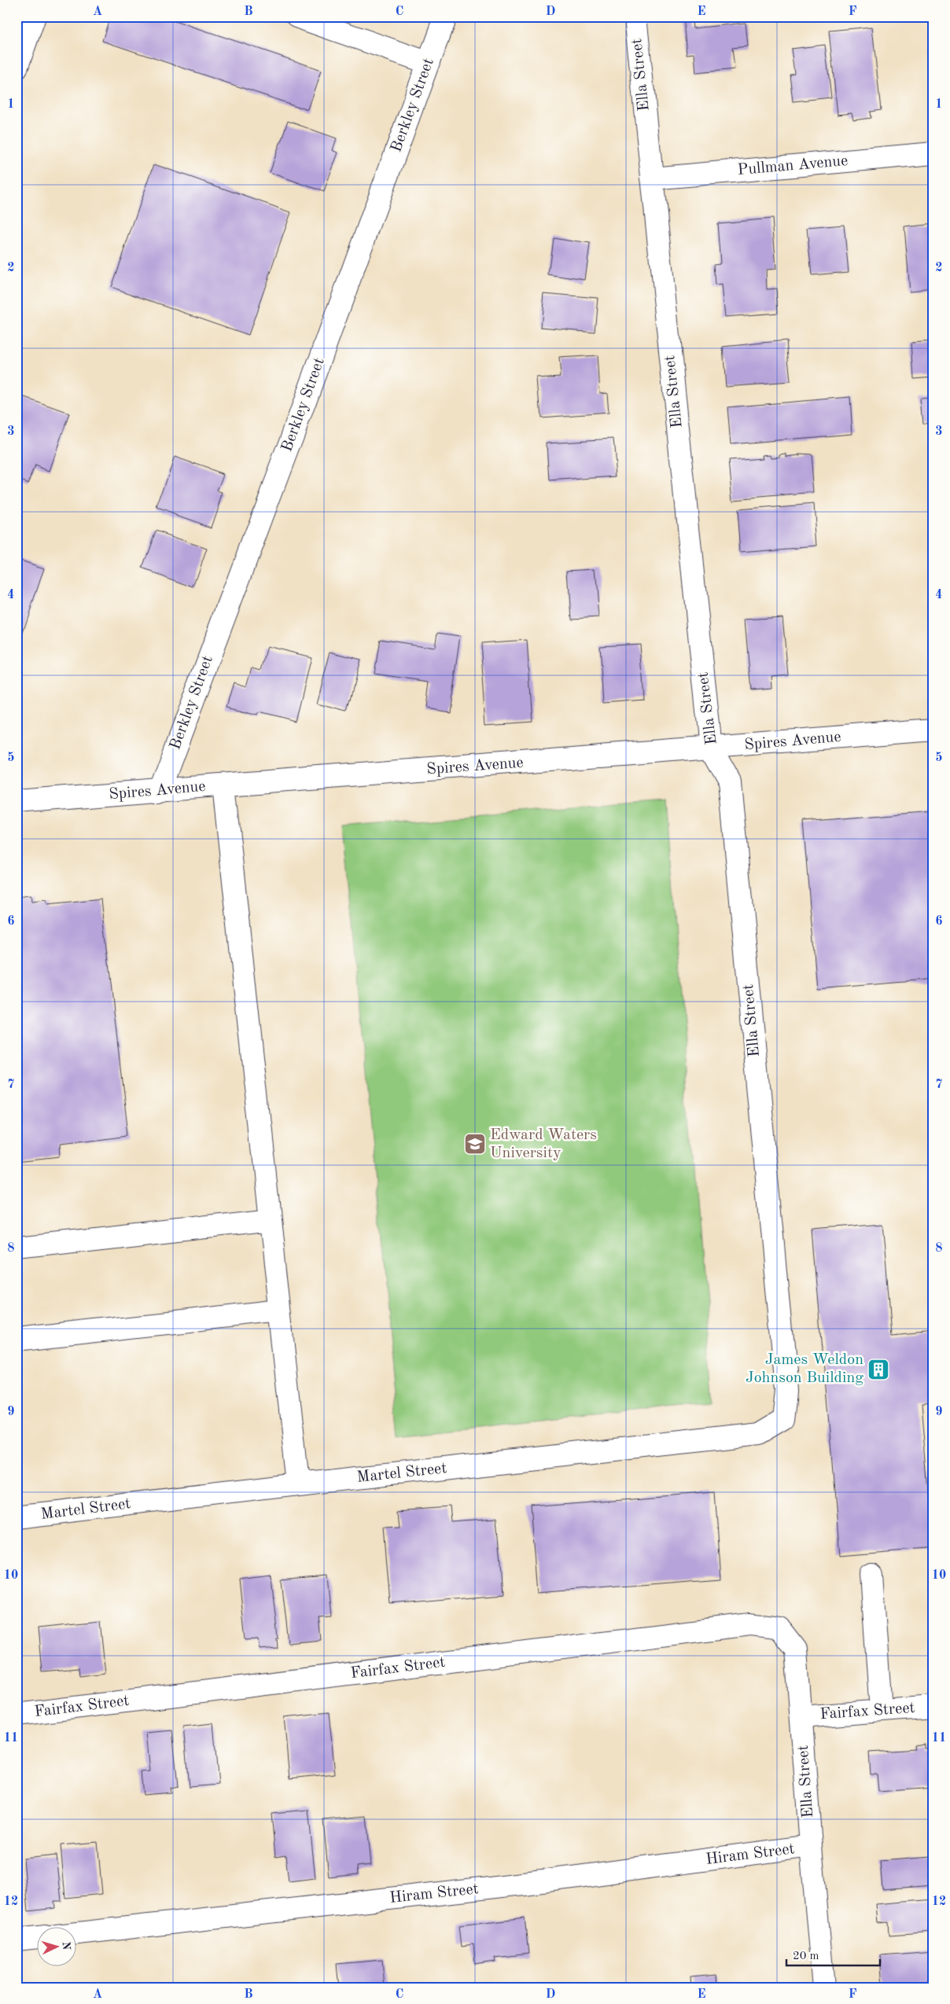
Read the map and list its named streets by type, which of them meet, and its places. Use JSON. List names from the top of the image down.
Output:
{
  "streets": {
    "street": [
      "Ella Street",
      "Berkley Street",
      "Pullman Avenue",
      "Spires Avenue",
      "Martel Street",
      "Fairfax Street",
      "Hiram Street"
    ]
  },
  "crossings": [
    ["Ella Street", "Pullman Avenue"],
    ["Ella Street", "Spires Avenue"],
    ["Ella Street", "Martel Street"],
    ["Ella Street", "Fairfax Street"],
    ["Ella Street", "Hiram Street"],
    ["Berkley Street", "Spires Avenue"]
  ],
  "places": {
    "school or university": ["Edward Waters University"],
    "building": ["James Weldon Johnson Building"]
  },
  "scale_bar": "20 m",
  "north": "right",
  "grid": {
    "columns": [
      "A",
      "B",
      "C",
      "D",
      "E",
      "F"
    ],
    "rows": [
      "1",
      "2",
      "3",
      "4",
      "5",
      "6",
      "7",
      "8",
      "9",
      "10",
      "11",
      "12"
    ]
  }
}
